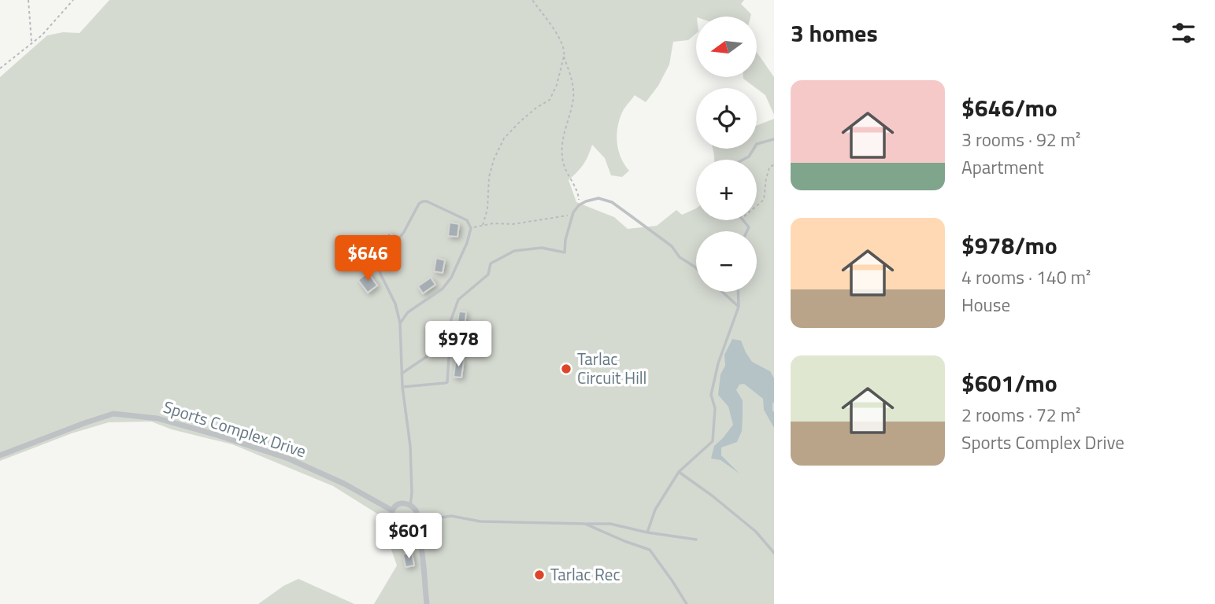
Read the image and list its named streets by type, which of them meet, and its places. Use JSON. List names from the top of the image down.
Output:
{
  "streets": {
    "street": ["Sports Complex Drive"]
  },
  "places": ["Tarlac Circuit Hill", "Tarlac Rec"],
  "north": "left",
  "page": {
    "heading": "3 homes",
    "map_buttons": ["+", "−"],
    "list": [
      {
        "name": "$646/mo",
        "note": "3 rooms · 92 m² · Apartment"
      },
      {
        "name": "$978/mo",
        "note": "4 rooms · 140 m² · House"
      },
      {
        "name": "$601/mo",
        "note": "2 rooms · 72 m² · Sports Complex Drive"
      }
    ],
    "price": ["$646", "$978", "$601"]
  }
}
